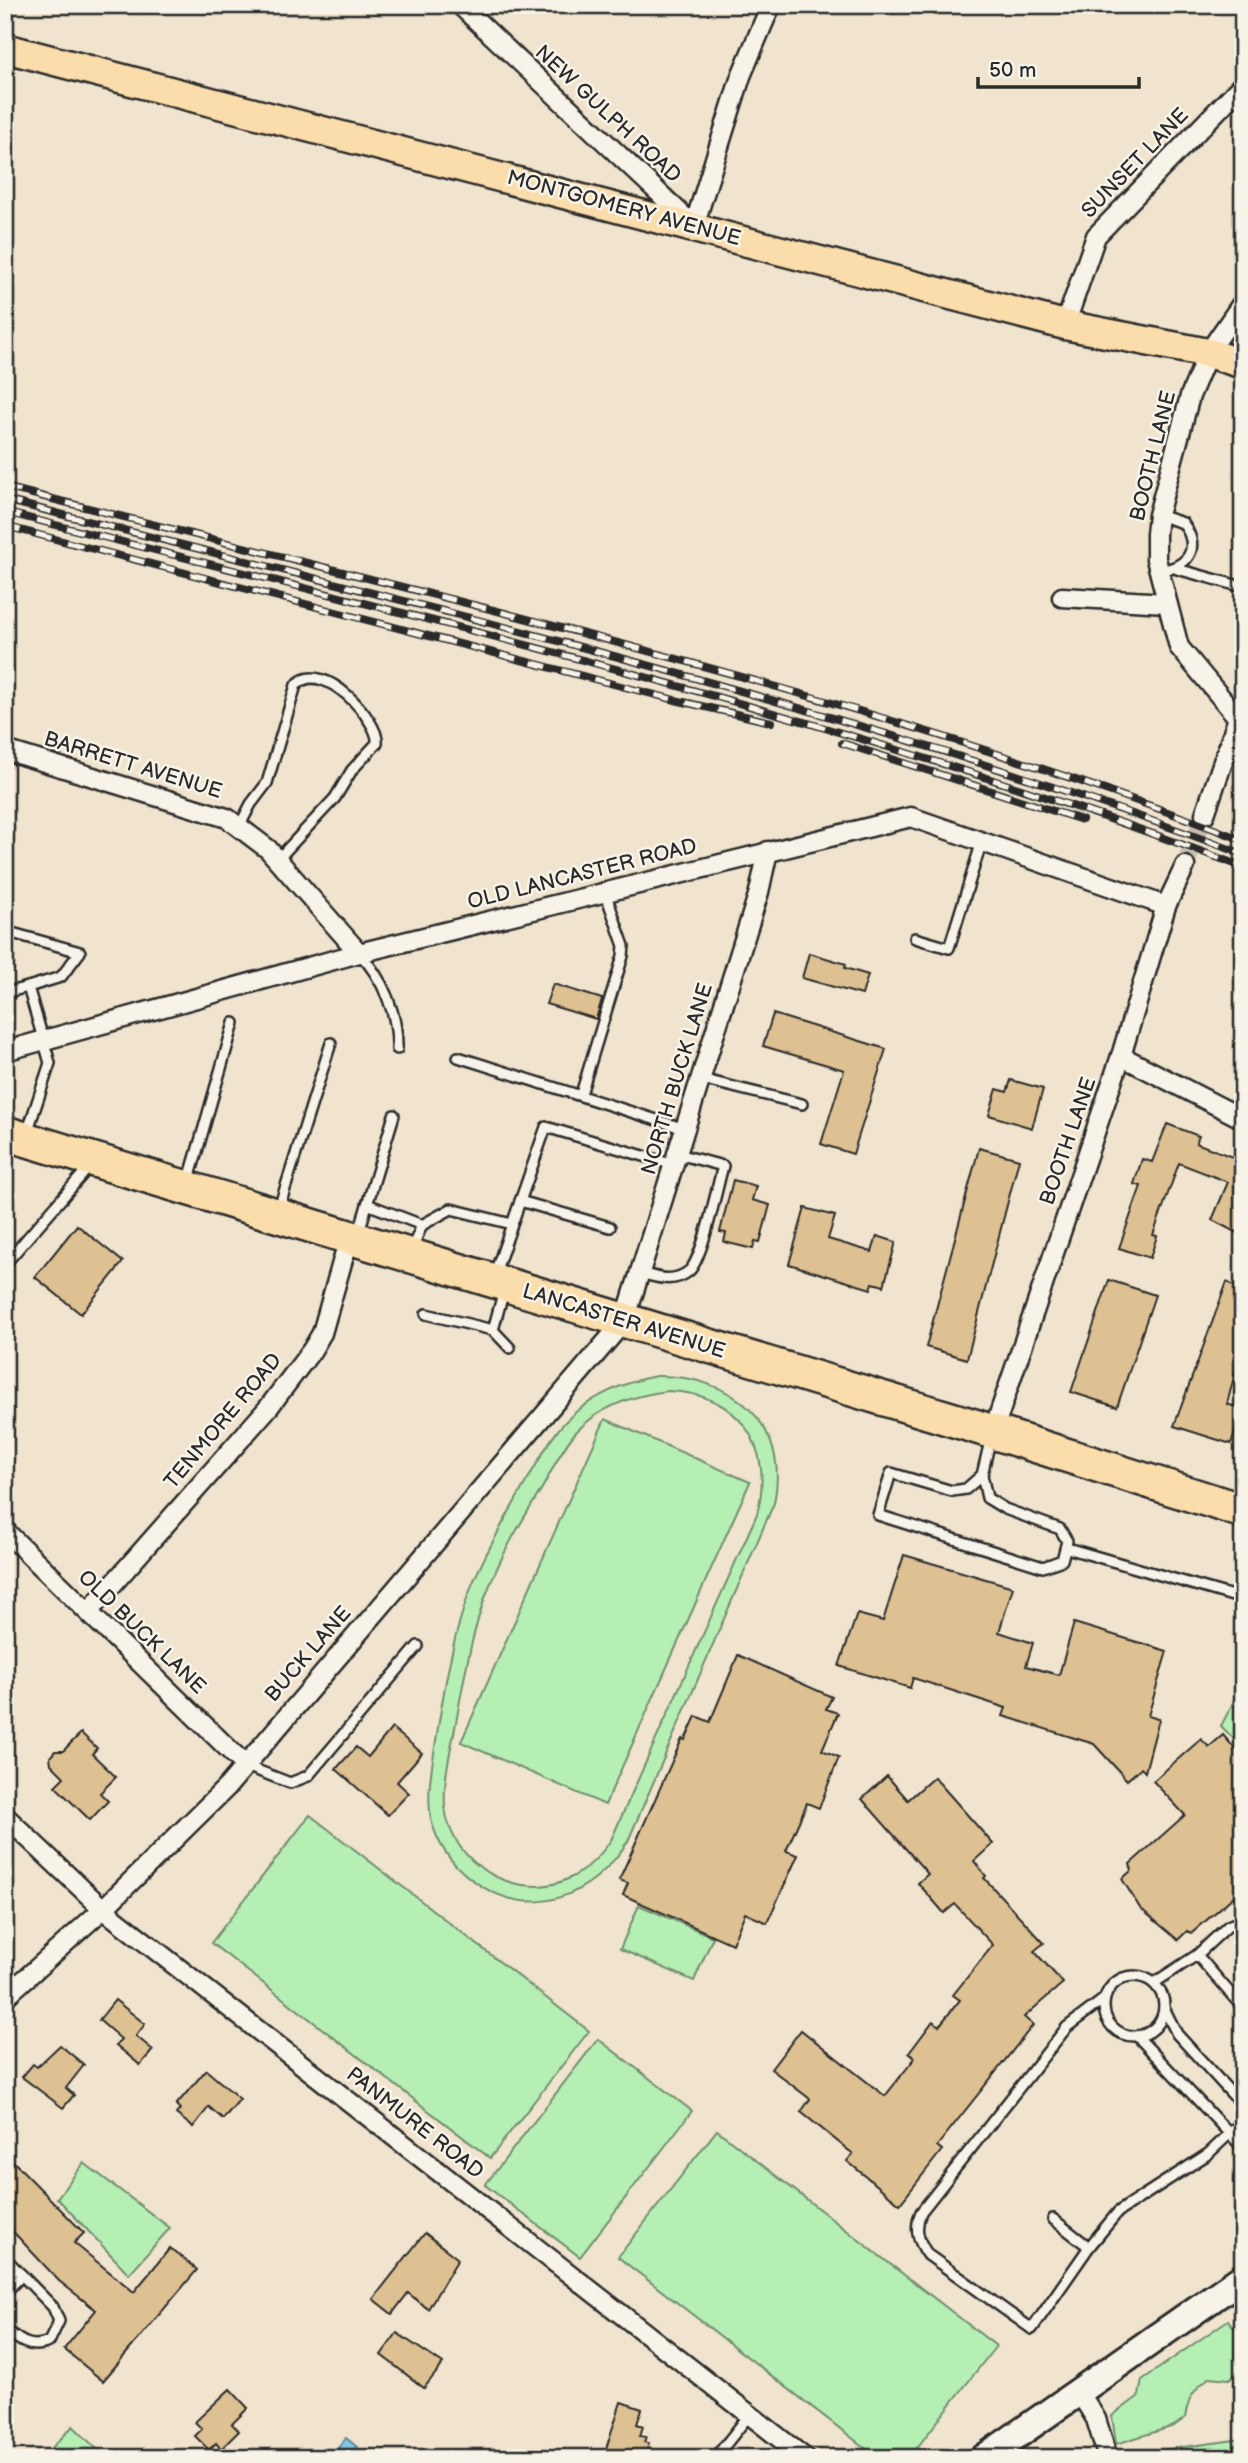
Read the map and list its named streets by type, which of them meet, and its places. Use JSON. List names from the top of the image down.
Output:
{
  "streets": {
    "highway": ["LANCASTER AVENUE"],
    "main road": ["MONTGOMERY AVENUE"],
    "street": [
      "NEW GULPH ROAD",
      "SUNSET LANE",
      "BOOTH LANE",
      "BARRETT AVENUE",
      "OLD LANCASTER ROAD",
      "NORTH BUCK LANE",
      "TENMORE ROAD",
      "OLD BUCK LANE",
      "BUCK LANE",
      "PANMURE ROAD"
    ]
  },
  "crossings": [
    ["NEW GULPH ROAD", "MONTGOMERY AVENUE"],
    ["SUNSET LANE", "MONTGOMERY AVENUE"],
    ["MONTGOMERY AVENUE", "BOOTH LANE"],
    ["BOOTH LANE", "OLD LANCASTER ROAD"],
    ["BOOTH LANE", "LANCASTER AVENUE"],
    ["BARRETT AVENUE", "OLD LANCASTER ROAD"],
    ["OLD LANCASTER ROAD", "NORTH BUCK LANE"],
    ["NORTH BUCK LANE", "LANCASTER AVENUE"],
    ["NORTH BUCK LANE", "BUCK LANE"],
    ["LANCASTER AVENUE", "TENMORE ROAD"],
    ["LANCASTER AVENUE", "BUCK LANE"],
    ["TENMORE ROAD", "OLD BUCK LANE"],
    ["OLD BUCK LANE", "BUCK LANE"],
    ["BUCK LANE", "PANMURE ROAD"]
  ],
  "scale_bar": "50 m"
}
